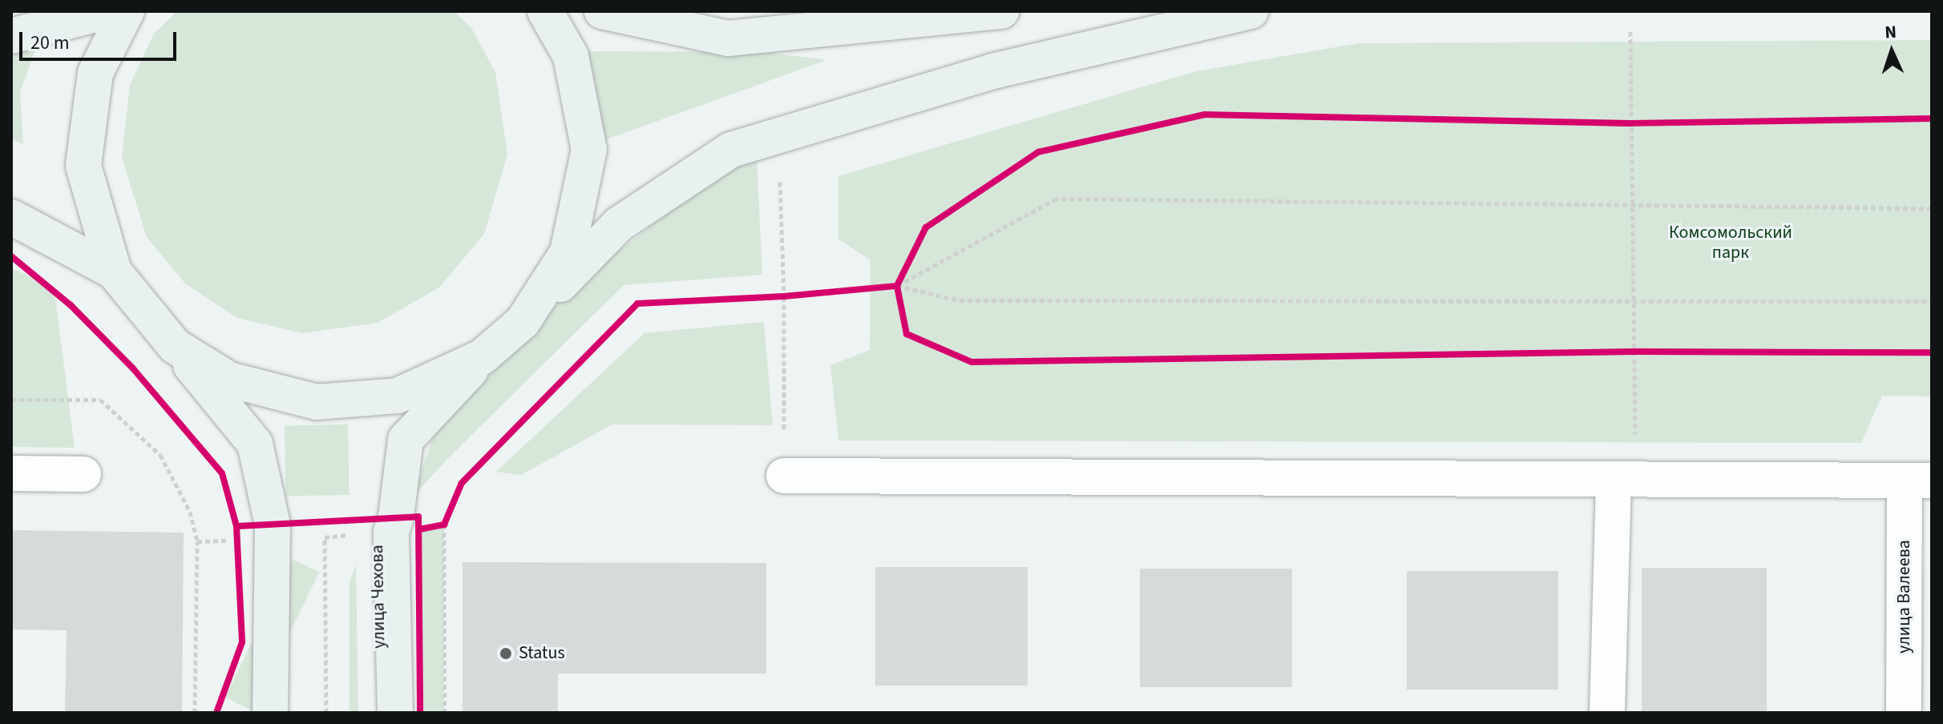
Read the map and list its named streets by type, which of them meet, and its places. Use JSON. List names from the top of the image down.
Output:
{
  "streets": {
    "main road": ["улица Чехова"],
    "street": ["улица Валеева"]
  },
  "parks": ["Комсомольский парк"],
  "places": ["Status"],
  "scale_bar": "20 m",
  "north": "top"
}
